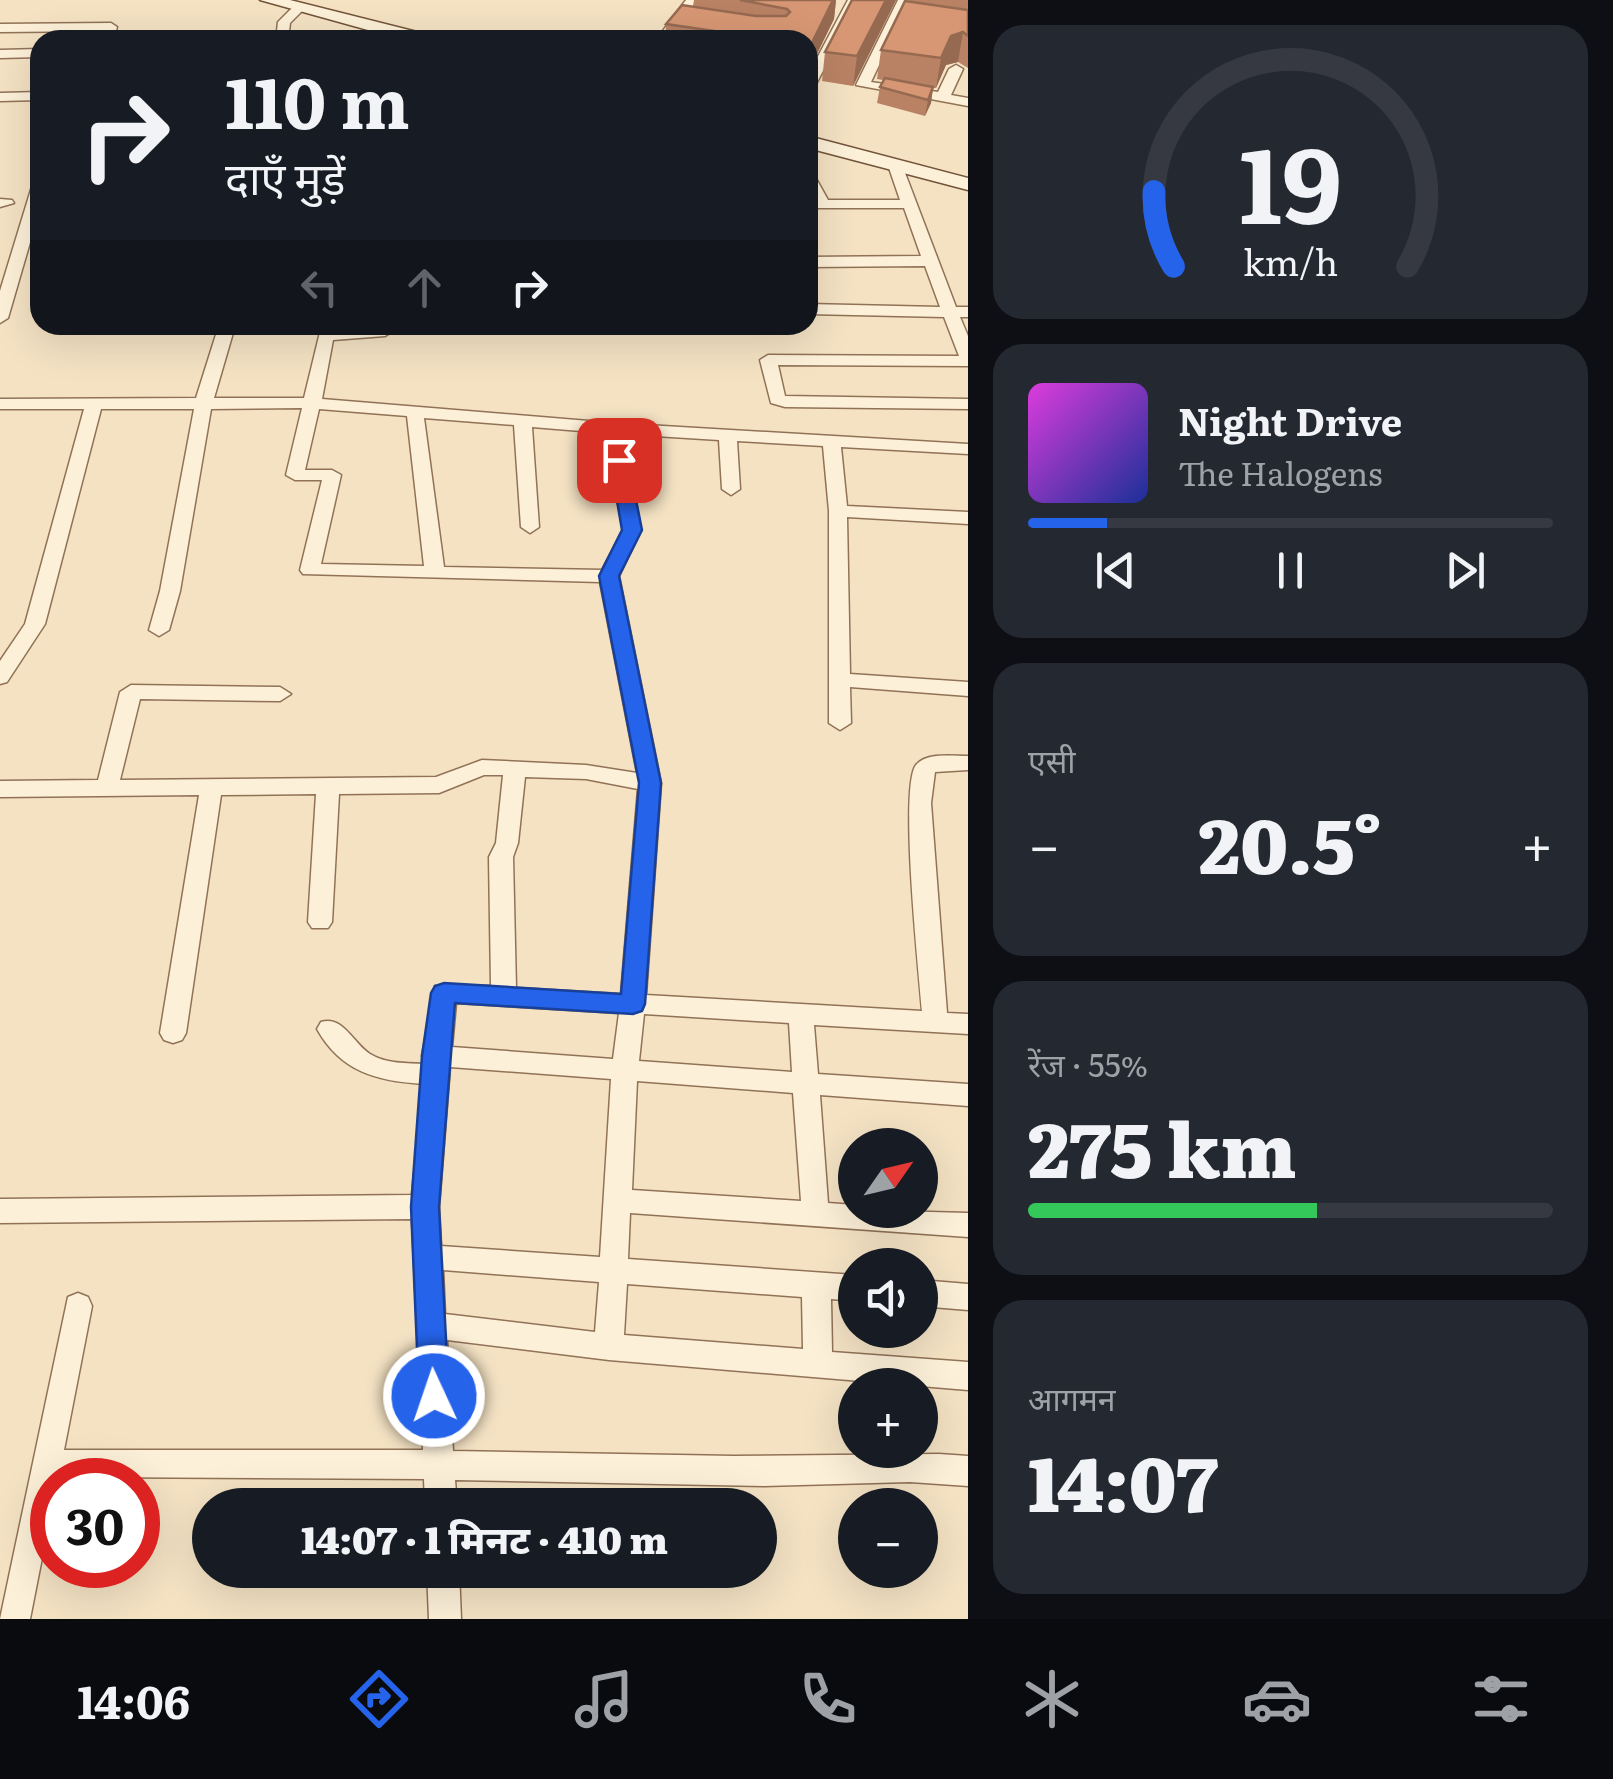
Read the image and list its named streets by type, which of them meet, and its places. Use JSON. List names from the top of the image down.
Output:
{
  "north": "top right",
  "page": {
    "turn": ["110 m", "दाएँ मुड़ें"],
    "song": ["Night Drive", "The Halogens"],
    "tile": [
      "एसी",
      ["रेंज · 55%", "275 km"],
      ["आगमन", "14:07"]
    ],
    "heat": ["−", "20.5°", "+"],
    "map_buttons": ["+", "−"],
    "limit": "30",
    "trip": "14:07 · 1 मिनट · 410 m",
    "tabs": "14:06",
    "gauge": ["19", "km/h"]
  }
}
